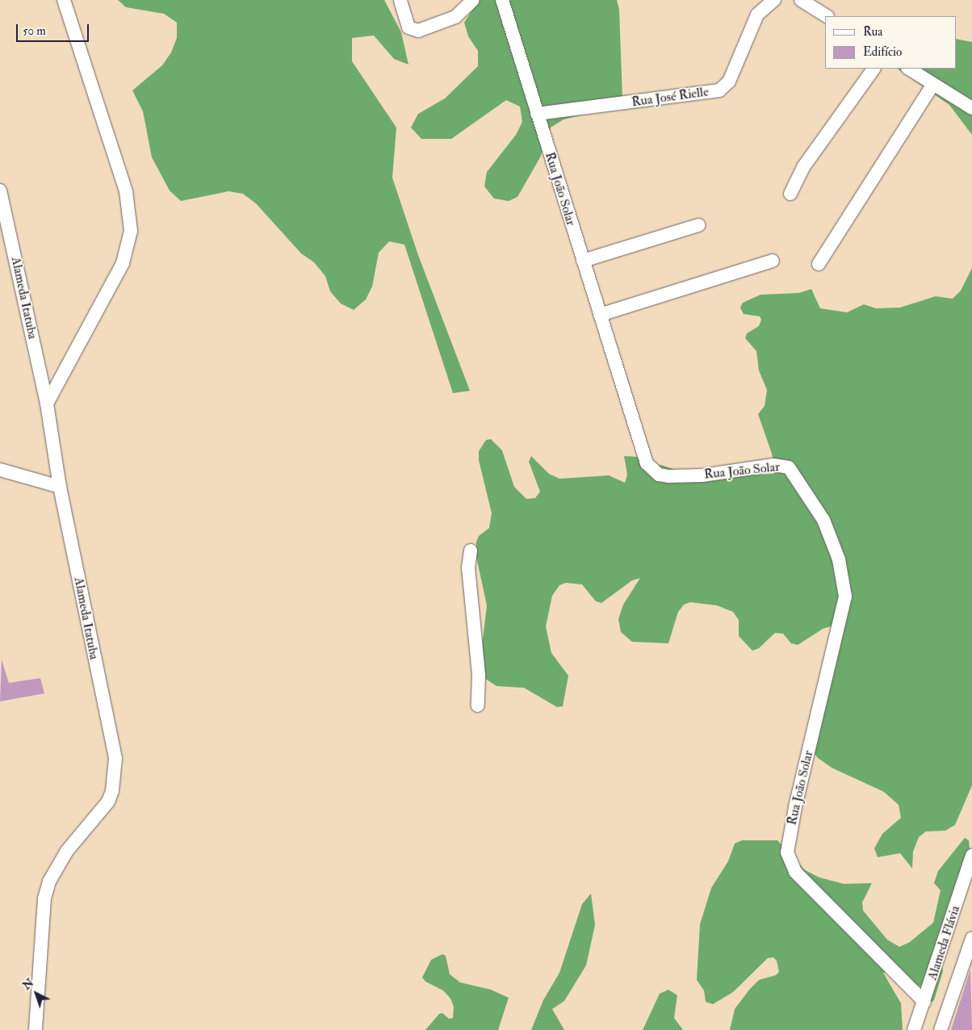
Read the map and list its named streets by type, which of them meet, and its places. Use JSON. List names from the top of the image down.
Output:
{
  "streets": {
    "street": [
      "Rua José Rielle",
      "Rua João Solar",
      "Alameda Itatuba",
      "Alameda Flávia"
    ]
  },
  "crossings": [
    ["Rua José Rielle", "Rua João Solar"],
    ["Rua João Solar", "Alameda Flávia"]
  ],
  "legend": ["Rua", "Edifício"],
  "scale_bar": "50 m",
  "north": "top left"
}
